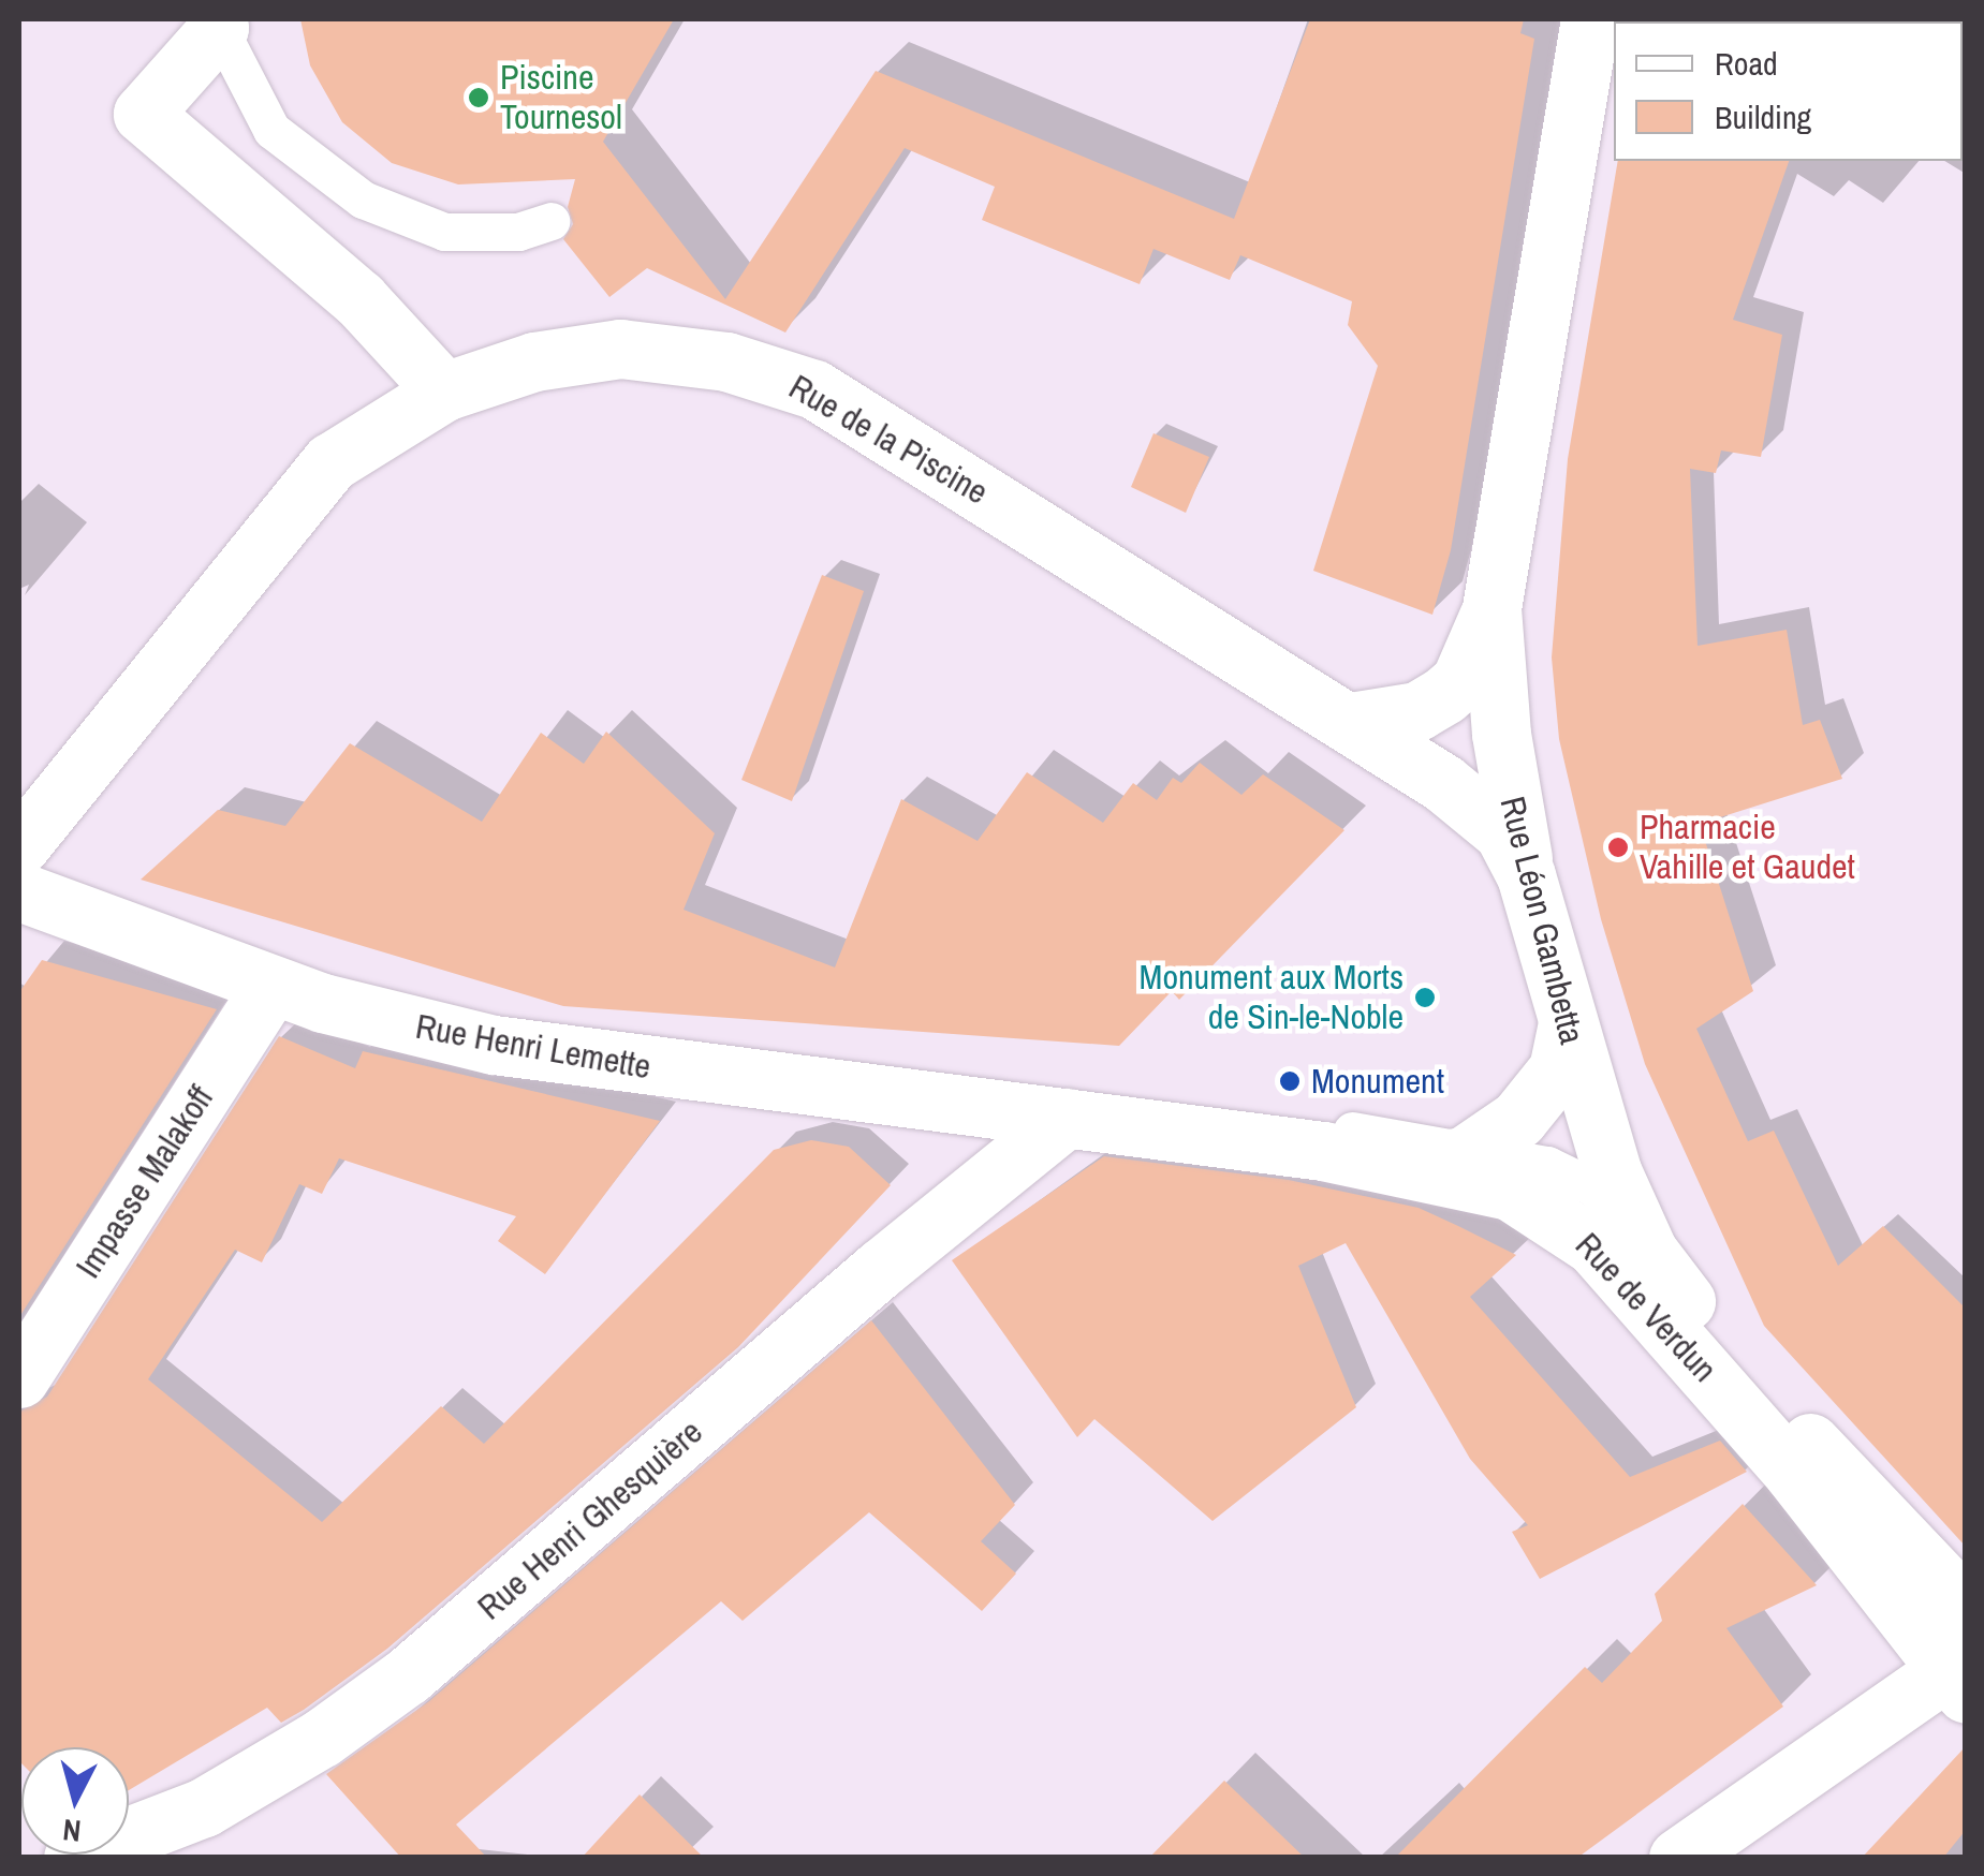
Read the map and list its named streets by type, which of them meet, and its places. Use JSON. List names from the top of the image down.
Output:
{
  "streets": {
    "street": [
      "Rue de la Piscine",
      "Rue Léon Gambetta",
      "Rue Henri Lemette",
      "Impasse Malakoff",
      "Rue de Verdun",
      "Rue Henri Ghesquière"
    ]
  },
  "crossings": [
    ["Rue de la Piscine", "Rue Léon Gambetta"],
    ["Rue Léon Gambetta", "Rue de Verdun"],
    ["Rue Henri Lemette", "Impasse Malakoff"],
    ["Rue Henri Lemette", "Rue de Verdun"],
    ["Rue Henri Lemette", "Rue Henri Ghesquière"],
    ["Rue de Verdun", "Rue Henri Ghesquière"]
  ],
  "places": [
    "Piscine Tournesol",
    "Pharmacie Vahille et Gaudet",
    "Monument aux Morts de Sin-le-Noble",
    "Monument"
  ],
  "legend": ["Road", "Building"],
  "north": "bottom"
}
